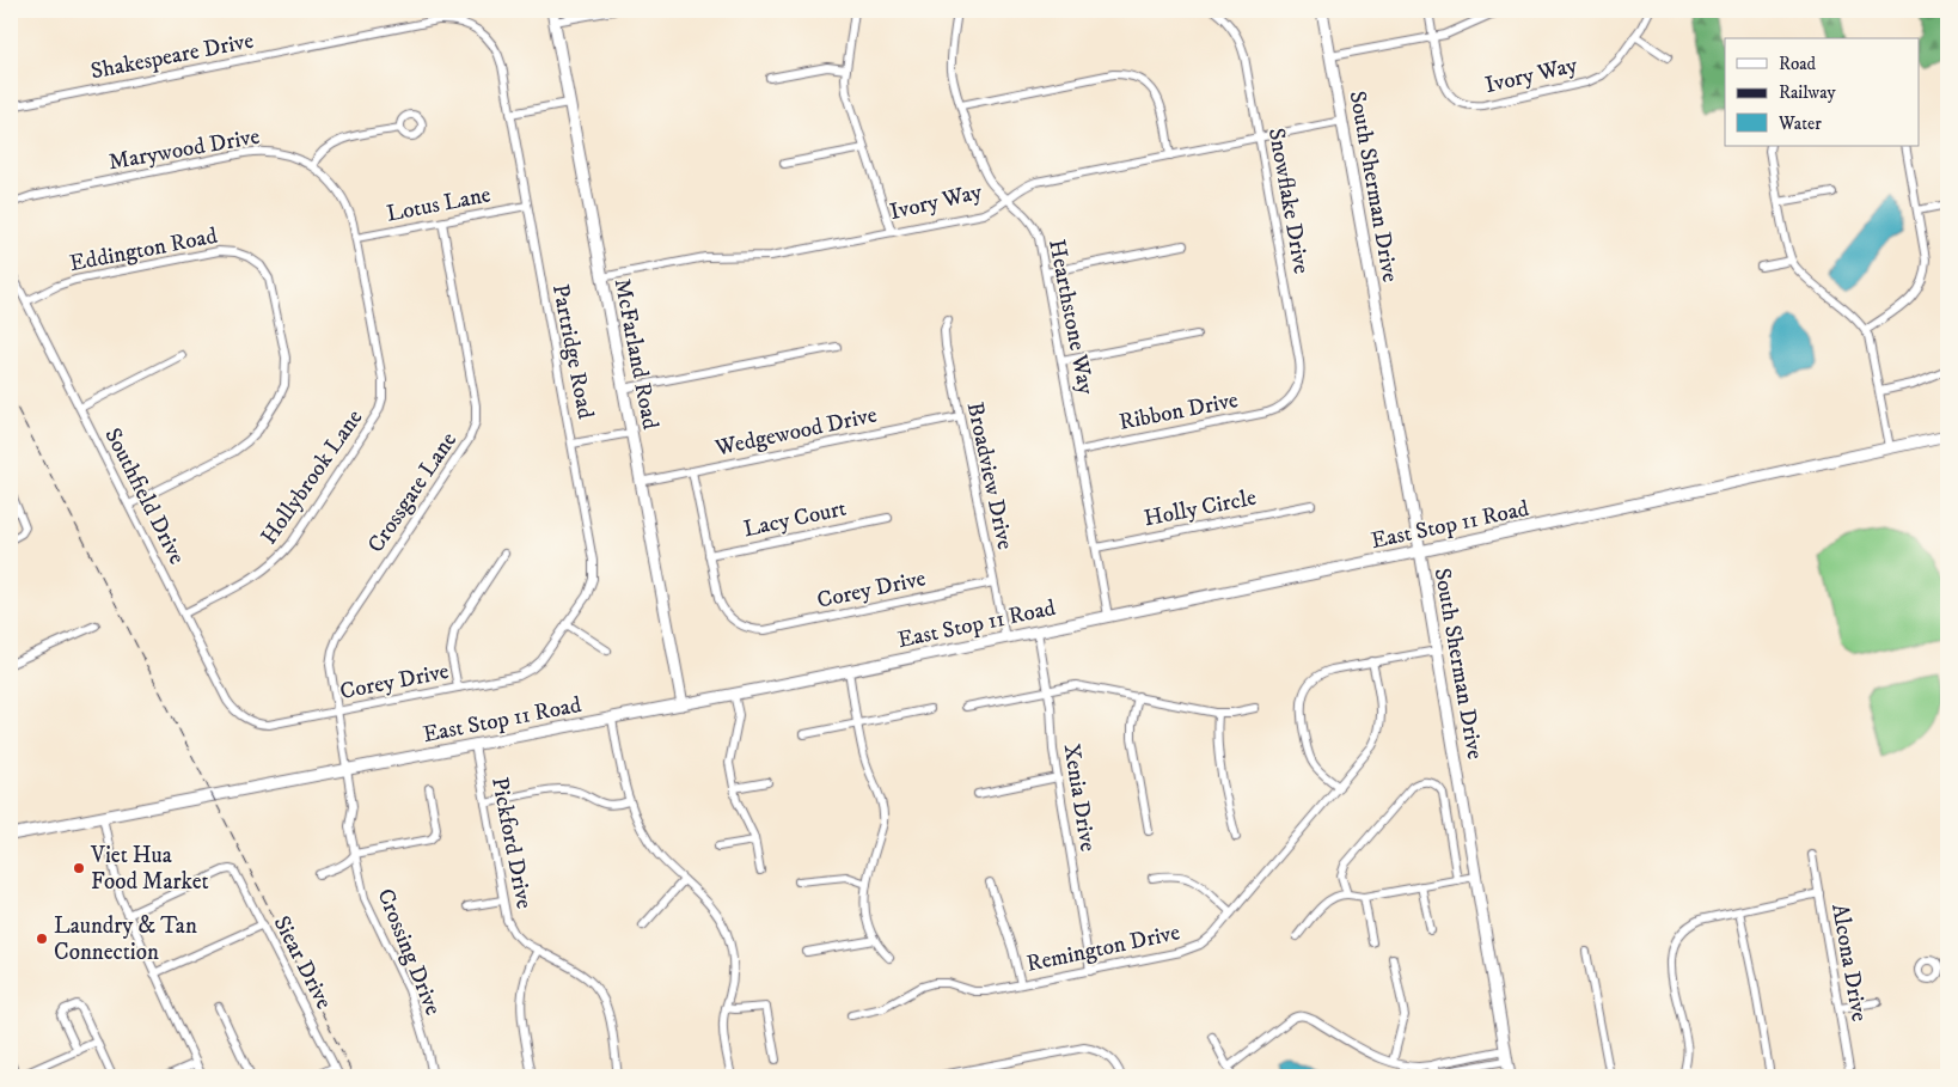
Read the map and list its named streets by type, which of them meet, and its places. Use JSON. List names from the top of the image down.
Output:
{
  "streets": {
    "main road": ["South Sherman Drive", "McFarland Road", "East Stop 11 Road"],
    "street": [
      "Shakespeare Drive",
      "Ivory Way",
      "Marywood Drive",
      "Snowflake Drive",
      "Lotus Lane",
      "Eddington Road",
      "Hearthstone Way",
      "Partridge Road",
      "Ribbon Drive",
      "Wedgewood Drive",
      "Broadview Drive",
      "Hollybrook Lane",
      "Crossgate Lane",
      "Southfield Drive",
      "Holly Circle",
      "Lacy Court",
      "Corey Drive",
      "Xenia Drive",
      "Pickford Drive",
      "Remington Drive",
      "Crossing Drive",
      "Siear Drive",
      "Alcona Drive"
    ]
  },
  "crossings": [
    ["Shakespeare Drive", "Partridge Road"],
    ["Ivory Way", "South Sherman Drive"],
    ["Ivory Way", "Snowflake Drive"],
    ["Ivory Way", "Hearthstone Way"],
    ["Ivory Way", "McFarland Road"],
    ["Marywood Drive", "Lotus Lane"],
    ["Marywood Drive", "Hollybrook Lane"],
    ["South Sherman Drive", "East Stop 11 Road"],
    ["Snowflake Drive", "Ribbon Drive"],
    ["Lotus Lane", "Partridge Road"],
    ["Lotus Lane", "Hollybrook Lane"],
    ["Lotus Lane", "Crossgate Lane"],
    ["Eddington Road", "Southfield Drive"],
    ["Hearthstone Way", "Ribbon Drive"],
    ["Hearthstone Way", "Holly Circle"],
    ["Hearthstone Way", "East Stop 11 Road"],
    ["Partridge Road", "Corey Drive"],
    ["McFarland Road", "Wedgewood Drive"],
    ["McFarland Road", "East Stop 11 Road"],
    ["Wedgewood Drive", "Broadview Drive"],
    ["Broadview Drive", "East Stop 11 Road"],
    ["Broadview Drive", "Corey Drive"],
    ["Hollybrook Lane", "Southfield Drive"],
    ["Crossgate Lane", "East Stop 11 Road"],
    ["Crossgate Lane", "Corey Drive"],
    ["Crossgate Lane", "Crossing Drive"],
    ["Southfield Drive", "Corey Drive"],
    ["Lacy Court", "Corey Drive"],
    ["East Stop 11 Road", "Xenia Drive"],
    ["East Stop 11 Road", "Pickford Drive"],
    ["East Stop 11 Road", "Crossing Drive"],
    ["Xenia Drive", "Remington Drive"]
  ],
  "places": ["Viet Hua Food Market", "Laundry & Tan Connection"],
  "legend": ["Road", "Railway", "Water"]
}
